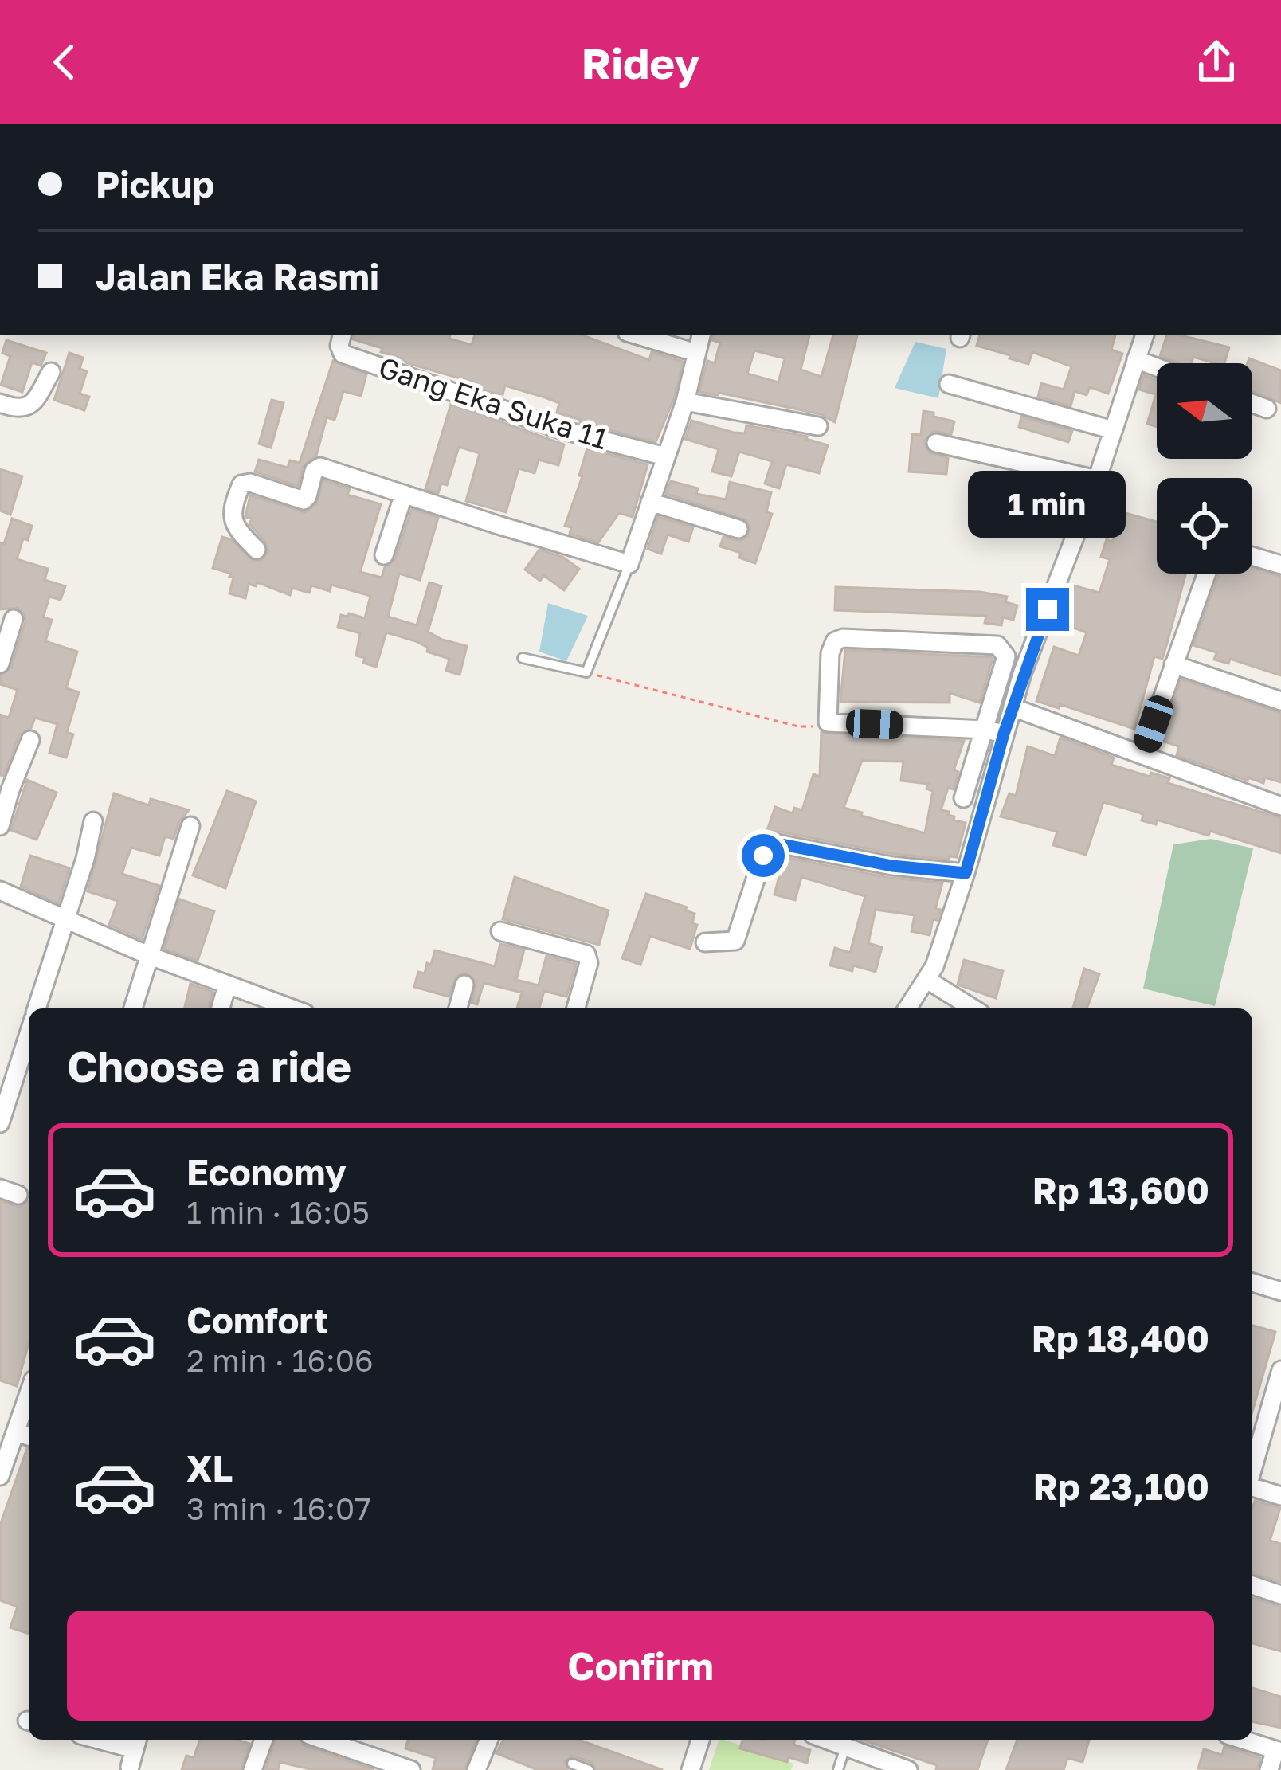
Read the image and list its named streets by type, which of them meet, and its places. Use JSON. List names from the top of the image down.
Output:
{
  "streets": {
    "street": ["Gang Eka Suka 11"]
  },
  "north": "left",
  "page": {
    "header": "Ridey",
    "banner": ["Pickup", "Jalan Eka Rasmi"],
    "bubble": "1 min",
    "heading": "Choose a ride",
    "list": [
      {
        "name": "Economy",
        "note": "1 min · 16:05",
        "value": "Rp 13,600"
      },
      {
        "name": "Comfort",
        "note": "2 min · 16:06",
        "value": "Rp 18,400"
      },
      {
        "name": "XL",
        "note": "3 min · 16:07",
        "value": "Rp 23,100"
      }
    ],
    "buttons": "Confirm"
  }
}
